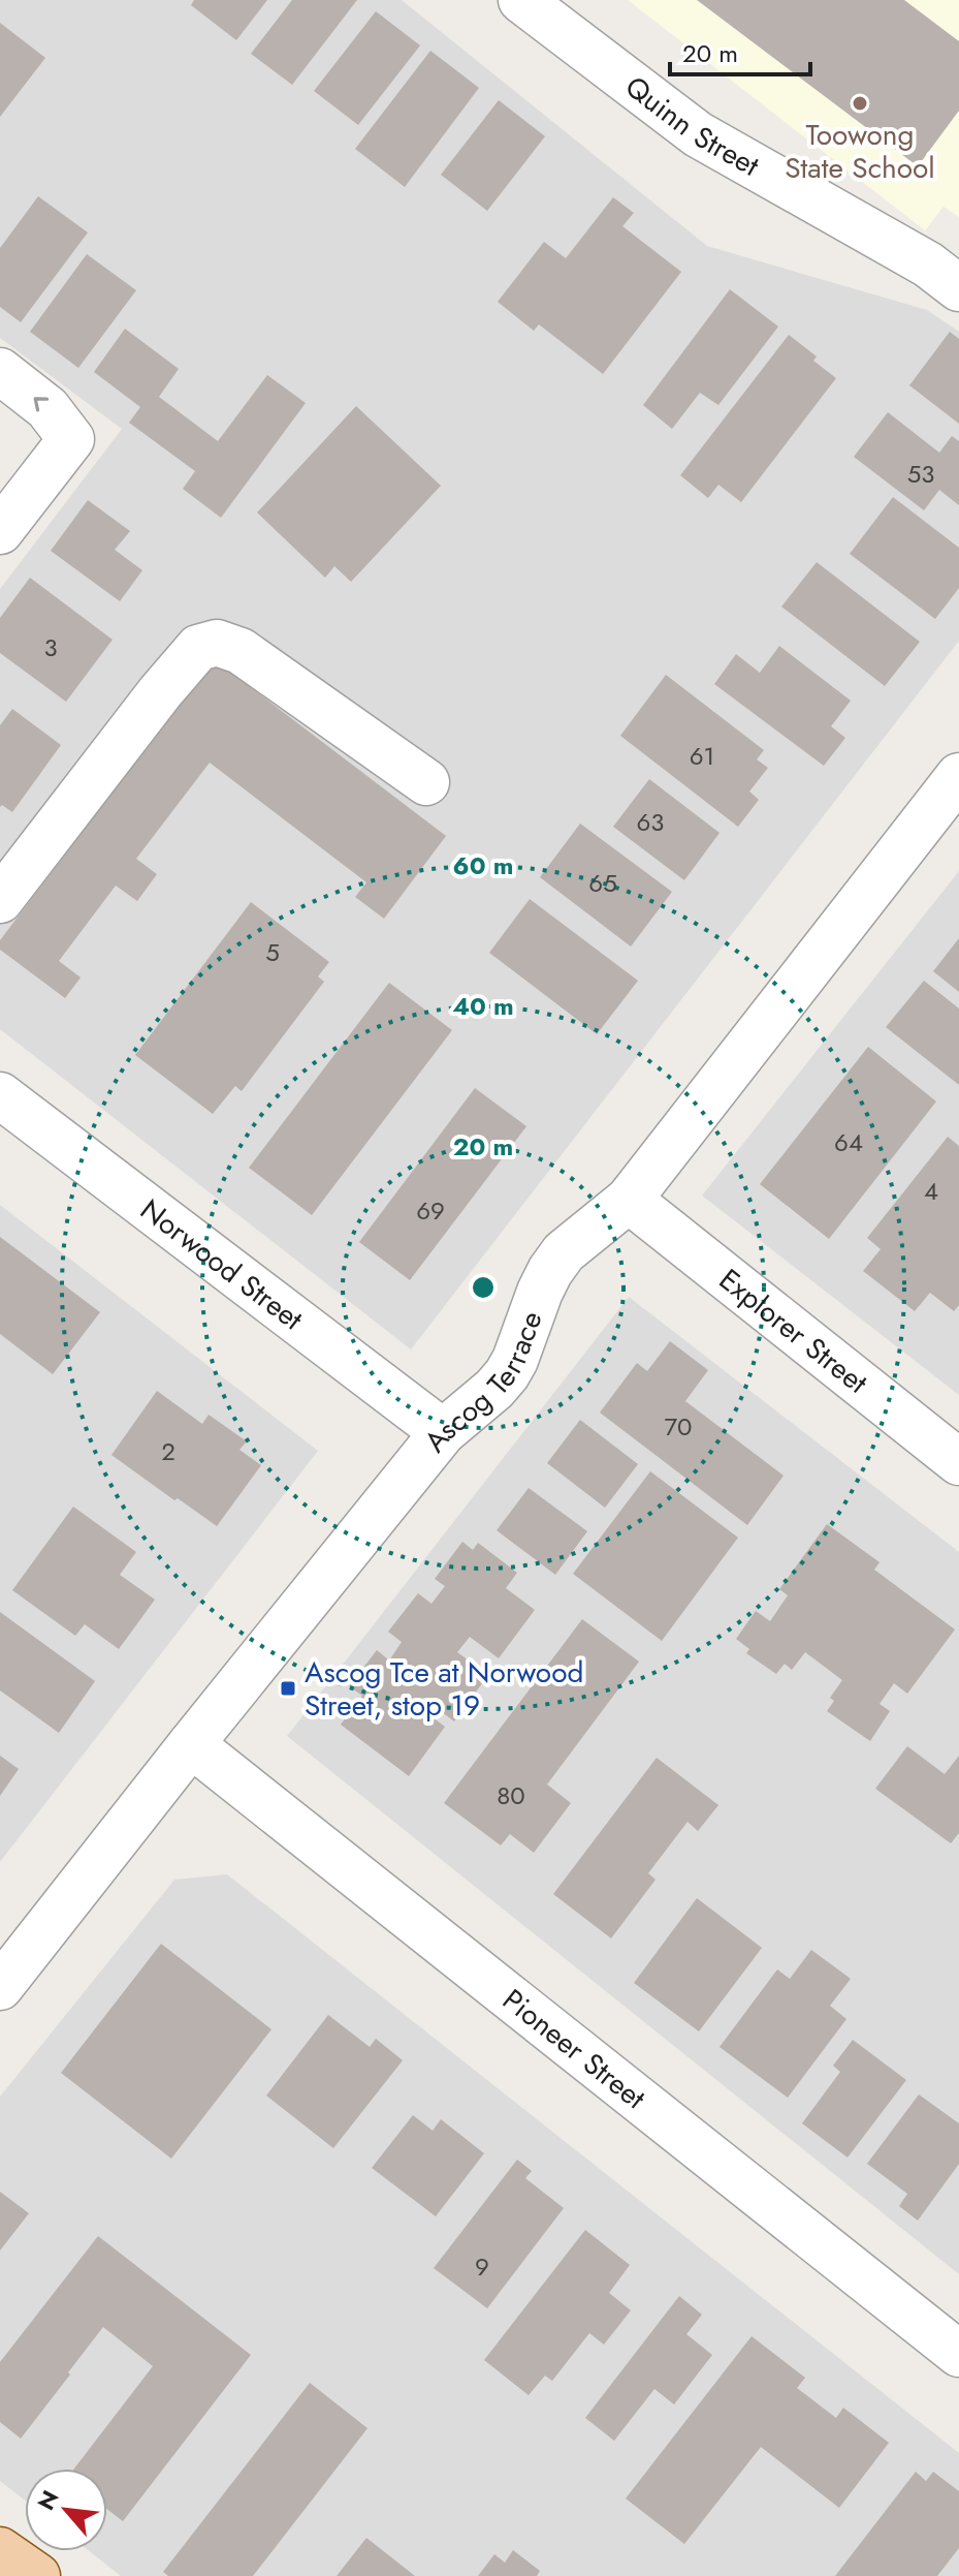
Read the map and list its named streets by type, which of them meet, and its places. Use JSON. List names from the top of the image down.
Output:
{
  "streets": {
    "street": [
      "Quinn Street",
      "Norwood Street",
      "Explorer Street",
      "Ascog Terrace",
      "Pioneer Street"
    ]
  },
  "crossings": [
    ["Norwood Street", "Ascog Terrace"],
    ["Explorer Street", "Ascog Terrace"],
    ["Ascog Terrace", "Pioneer Street"]
  ],
  "places": {
    "other": ["Toowong State School"],
    "transit": ["Ascog Tce at Norwood Street, stop 19"]
  },
  "house_numbers": [
    "53",
    "3",
    "61",
    "63",
    "65",
    "5",
    "64",
    "4",
    "69",
    "70",
    "2",
    "80",
    "9"
  ],
  "scale_bar": "20 m",
  "north": "top left",
  "rings": ["60 m", "40 m", "20 m"]
}
